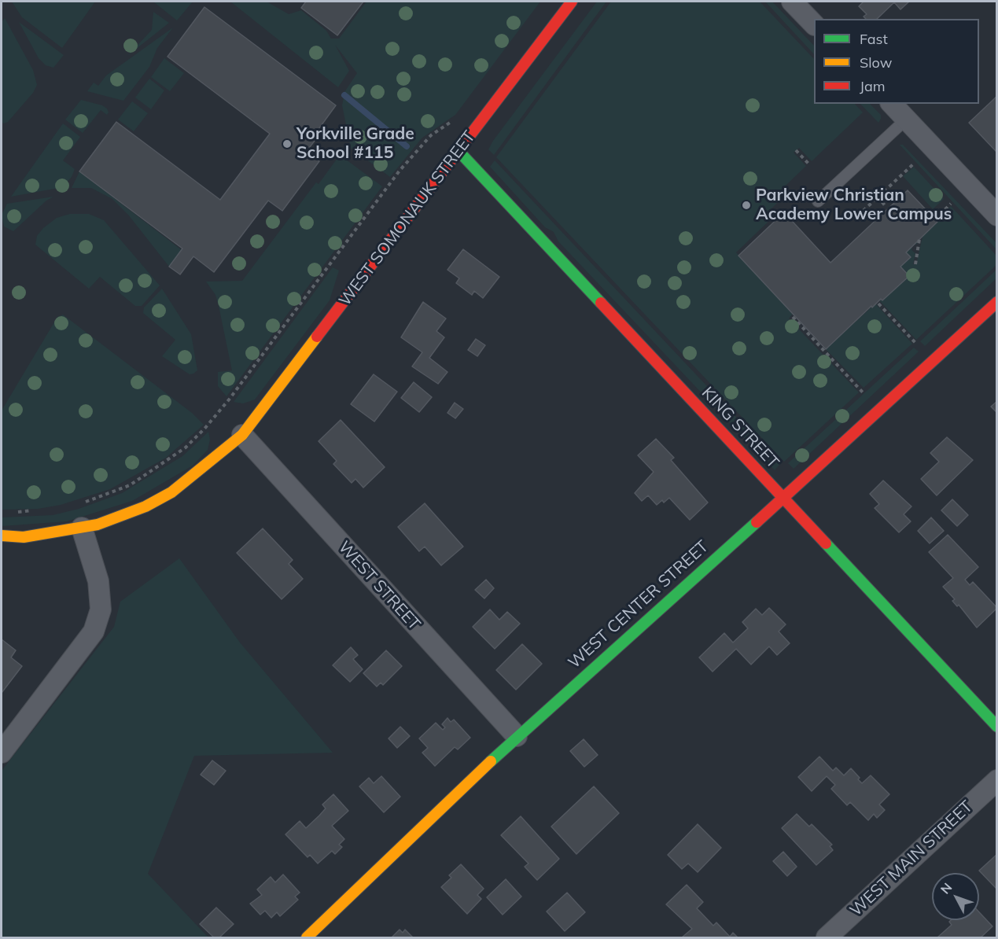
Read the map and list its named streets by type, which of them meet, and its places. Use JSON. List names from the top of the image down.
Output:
{
  "streets": {
    "street": [
      "WEST SOMONAUK STREET",
      "KING STREET",
      "WEST STREET",
      "WEST CENTER STREET",
      "WEST MAIN STREET"
    ]
  },
  "crossings": [
    ["WEST SOMONAUK STREET", "KING STREET"],
    ["WEST SOMONAUK STREET", "WEST STREET"],
    ["KING STREET", "WEST CENTER STREET"],
    ["WEST STREET", "WEST CENTER STREET"]
  ],
  "places": ["Yorkville Grade School #115", "Parkview Christian Academy Lower Campus"],
  "legend": ["Fast", "Slow", "Jam"],
  "north": "top left"
}
